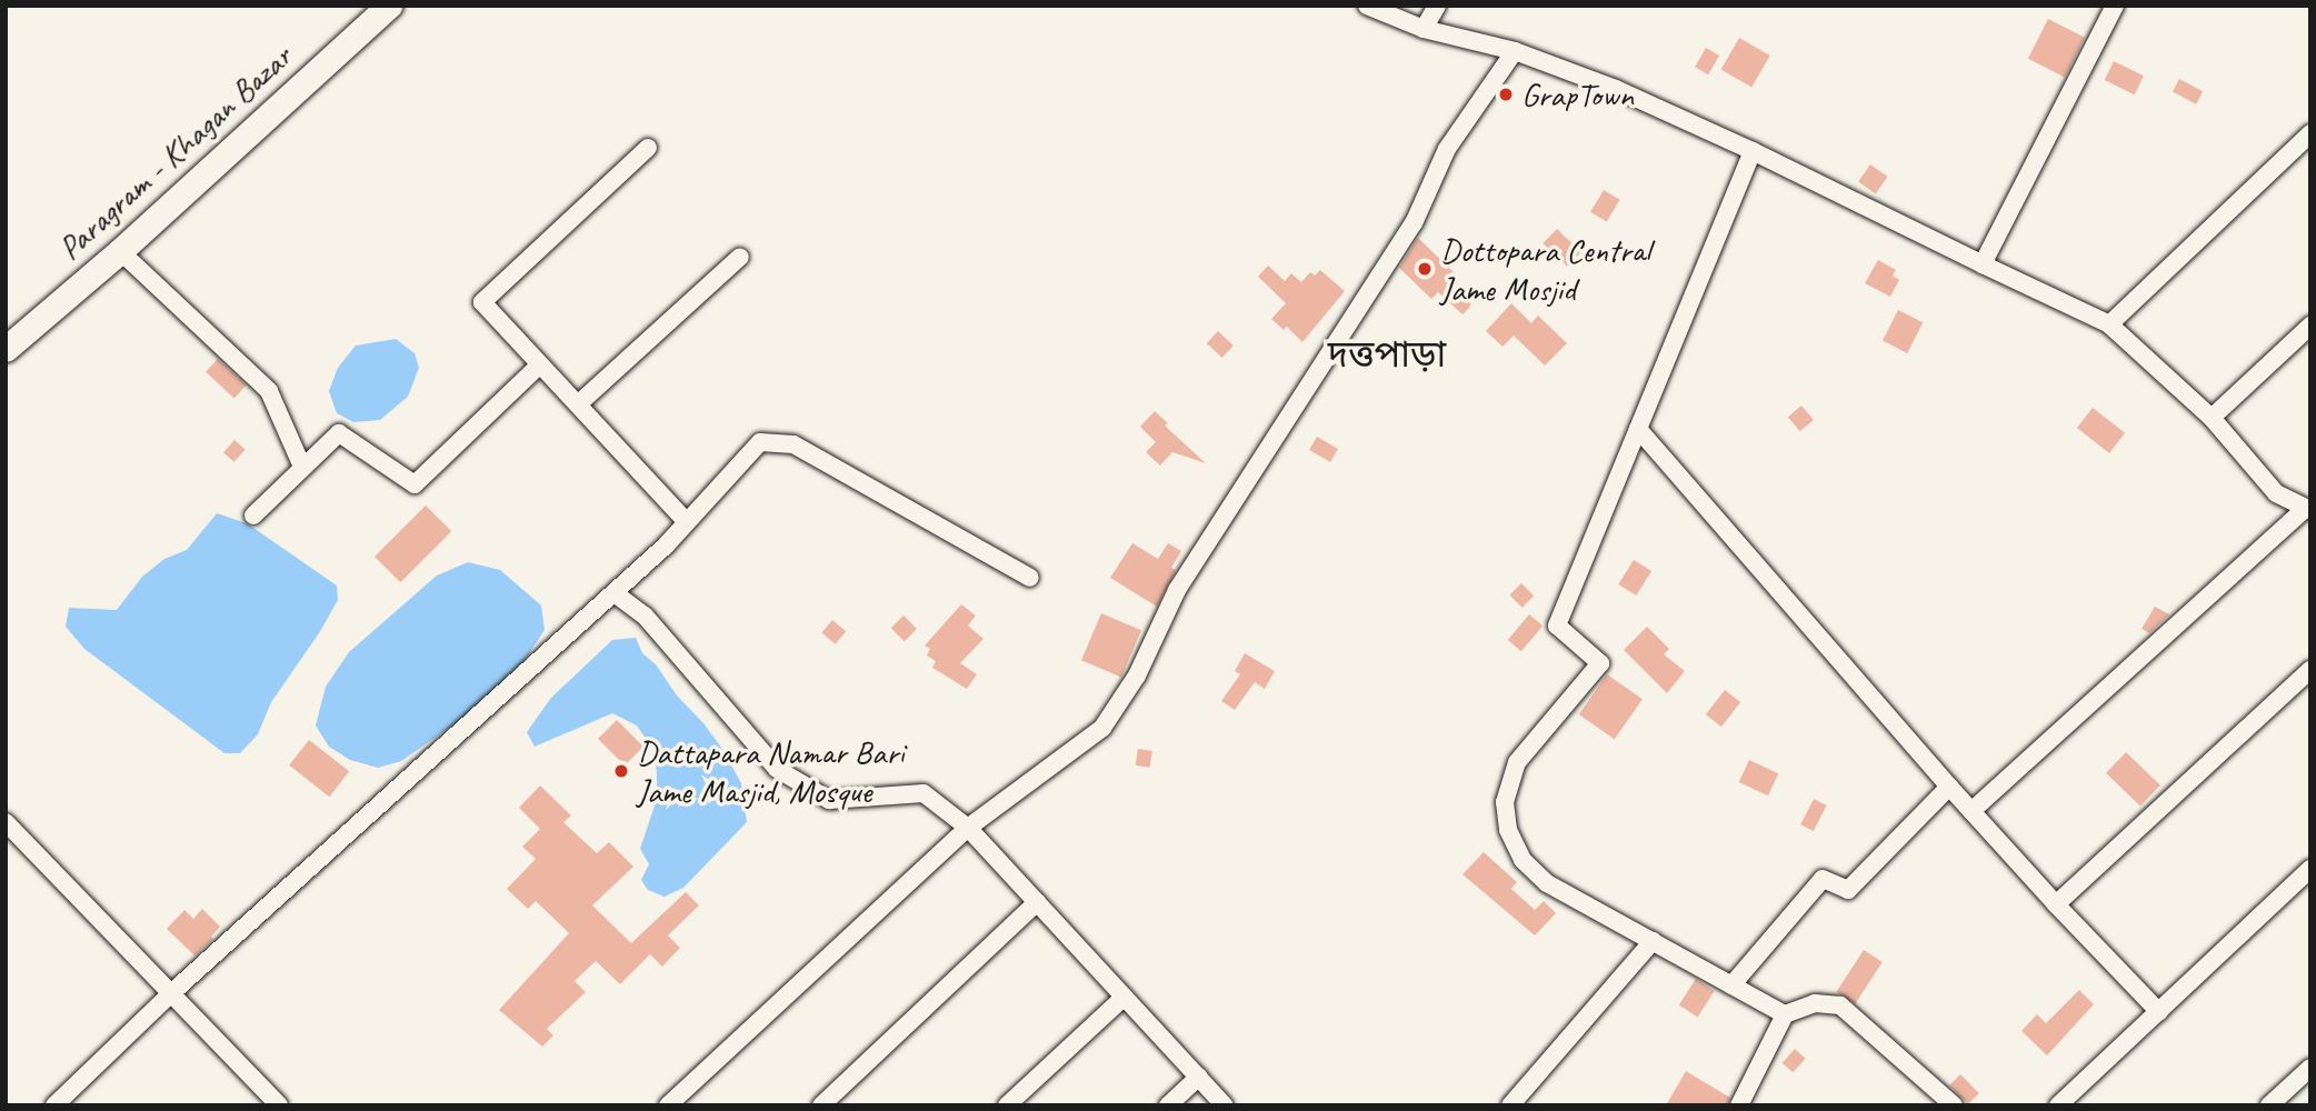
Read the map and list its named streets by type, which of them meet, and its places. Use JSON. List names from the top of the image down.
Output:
{
  "streets": {
    "street": ["Paragram - Khagan Bazar"]
  },
  "districts": ["দত্তপাড়া"],
  "places": ["GrapTown", "Dottopara Central Jame Mosjid", "Dattapara Namar Bari Jame Masjid, Mosque"]
}
